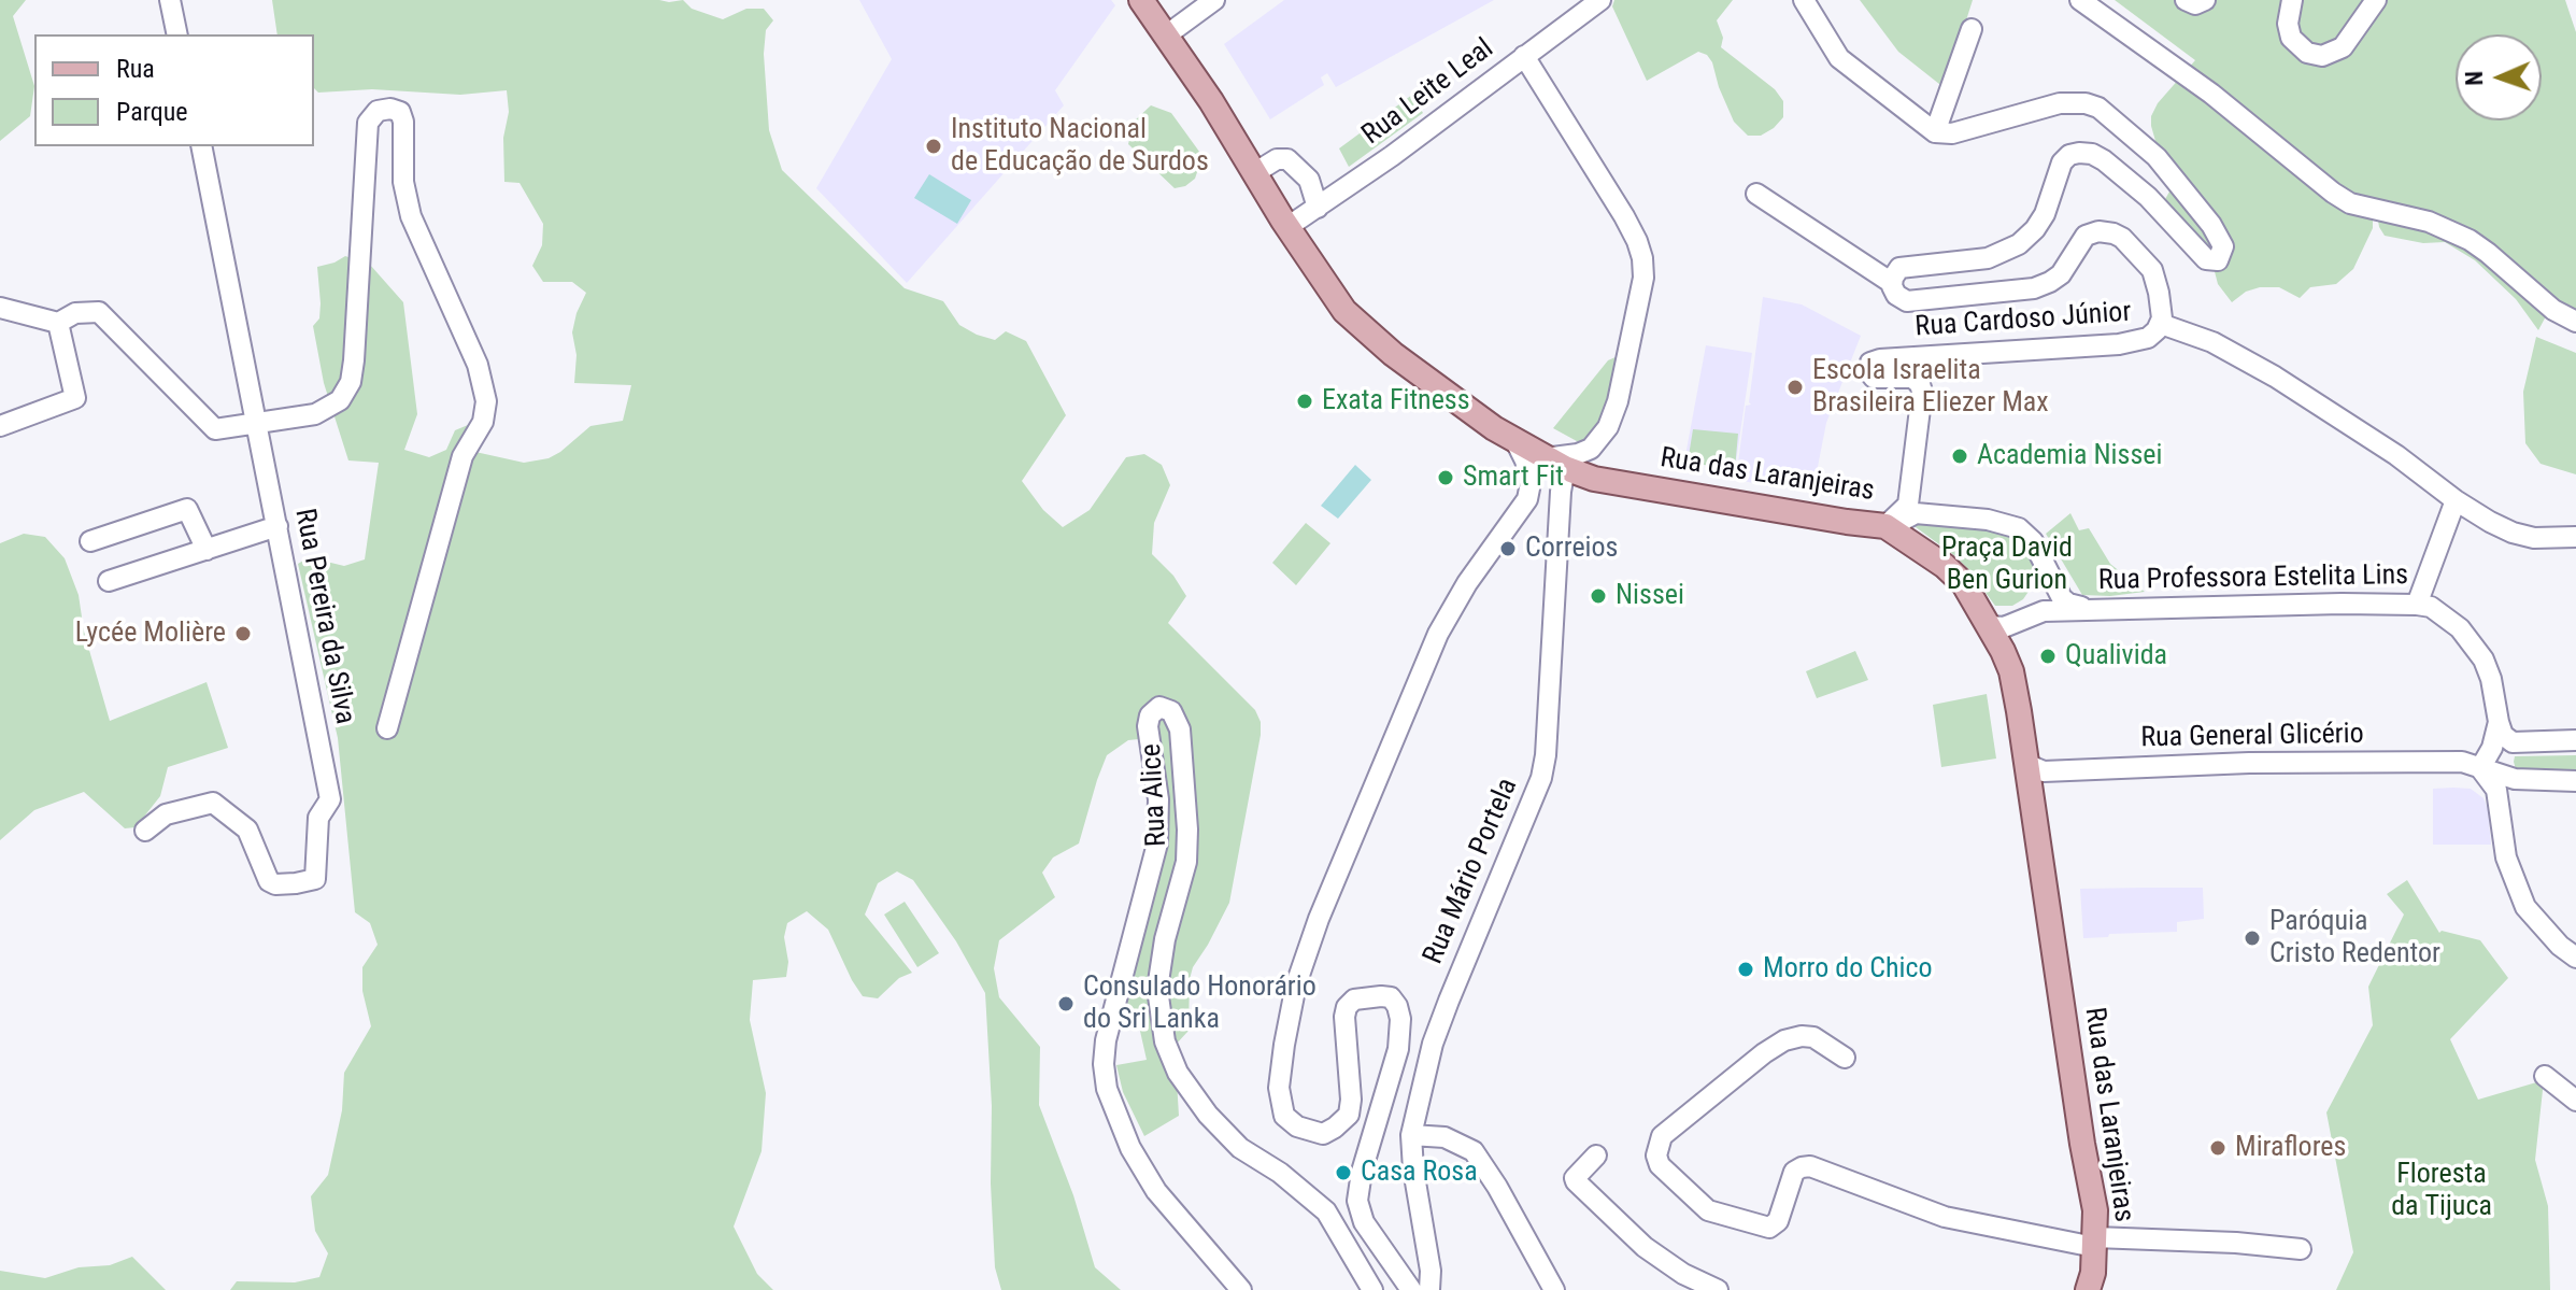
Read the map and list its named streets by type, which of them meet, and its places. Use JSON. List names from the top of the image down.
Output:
{
  "streets": {
    "main road": ["Rua das Laranjeiras"],
    "street": [
      "Rua Leite Leal",
      "Rua Cardoso Júnior",
      "Rua Professora Estelita Lins",
      "Rua Pereira da Silva",
      "Rua General Glicério",
      "Rua Alice",
      "Rua Mário Portela"
    ]
  },
  "crossings": [
    ["Rua Leite Leal", "Rua das Laranjeiras"],
    ["Rua das Laranjeiras", "Rua Professora Estelita Lins"],
    ["Rua das Laranjeiras", "Rua General Glicério"],
    ["Rua das Laranjeiras", "Rua Mário Portela"]
  ],
  "parks": ["Praça David Ben Gurion", "Floresta da Tijuca"],
  "places": [
    "Instituto Nacional de Educação de Surdos",
    "Escola Israelita Brasileira Eliezer Max",
    "Exata Fitness",
    "Academia Nissei",
    "Smart Fit",
    "Correios",
    "Nissei",
    "Lycée Molière",
    "Qualivida",
    "Paróquia Cristo Redentor",
    "Morro do Chico",
    "Consulado Honorário do Sri Lanka",
    "Miraflores",
    "Casa Rosa"
  ],
  "legend": ["Rua", "Parque"],
  "north": "left"
}
